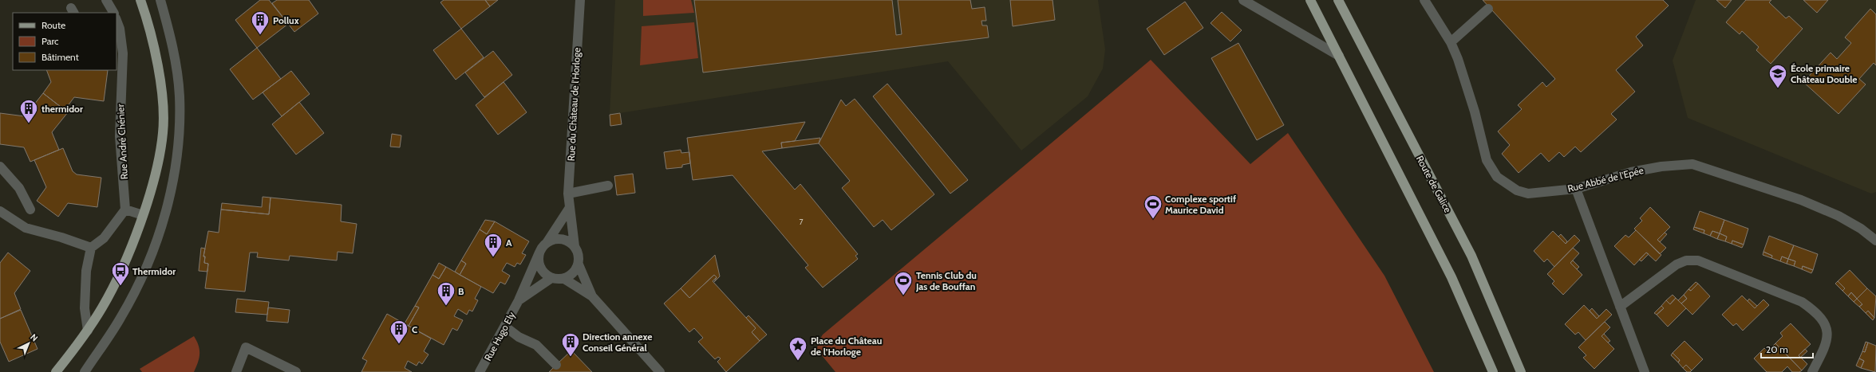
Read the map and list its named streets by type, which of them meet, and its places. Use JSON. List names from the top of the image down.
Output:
{
  "streets": {
    "main road": ["Route de Galice"],
    "street": [
      "Rue du Château de l'Horloge",
      "Rue André Chénier",
      "Rue Abbé de l'Epée",
      "Rue Hugo Ely"
    ]
  },
  "crossings": [
    ["Rue du Château de l'Horloge", "Rue Hugo Ely"]
  ],
  "places": {
    "building": [
      "Pollux",
      "thermidor",
      "A",
      "B",
      "C",
      "Direction annexe Conseil Général"
    ],
    "school or university": ["École primaire Château Double"],
    "sports": ["Complexe sportif Maurice David", "Tennis Club du Jas de Bouffan"],
    "bus stop": ["Thermidor"],
    "place": ["Place du Château de l’Horloge"]
  },
  "house_numbers": ["7"],
  "legend": ["Route", "Parc", "Bâtiment"],
  "scale_bar": "20 m",
  "north": "top right"
}
